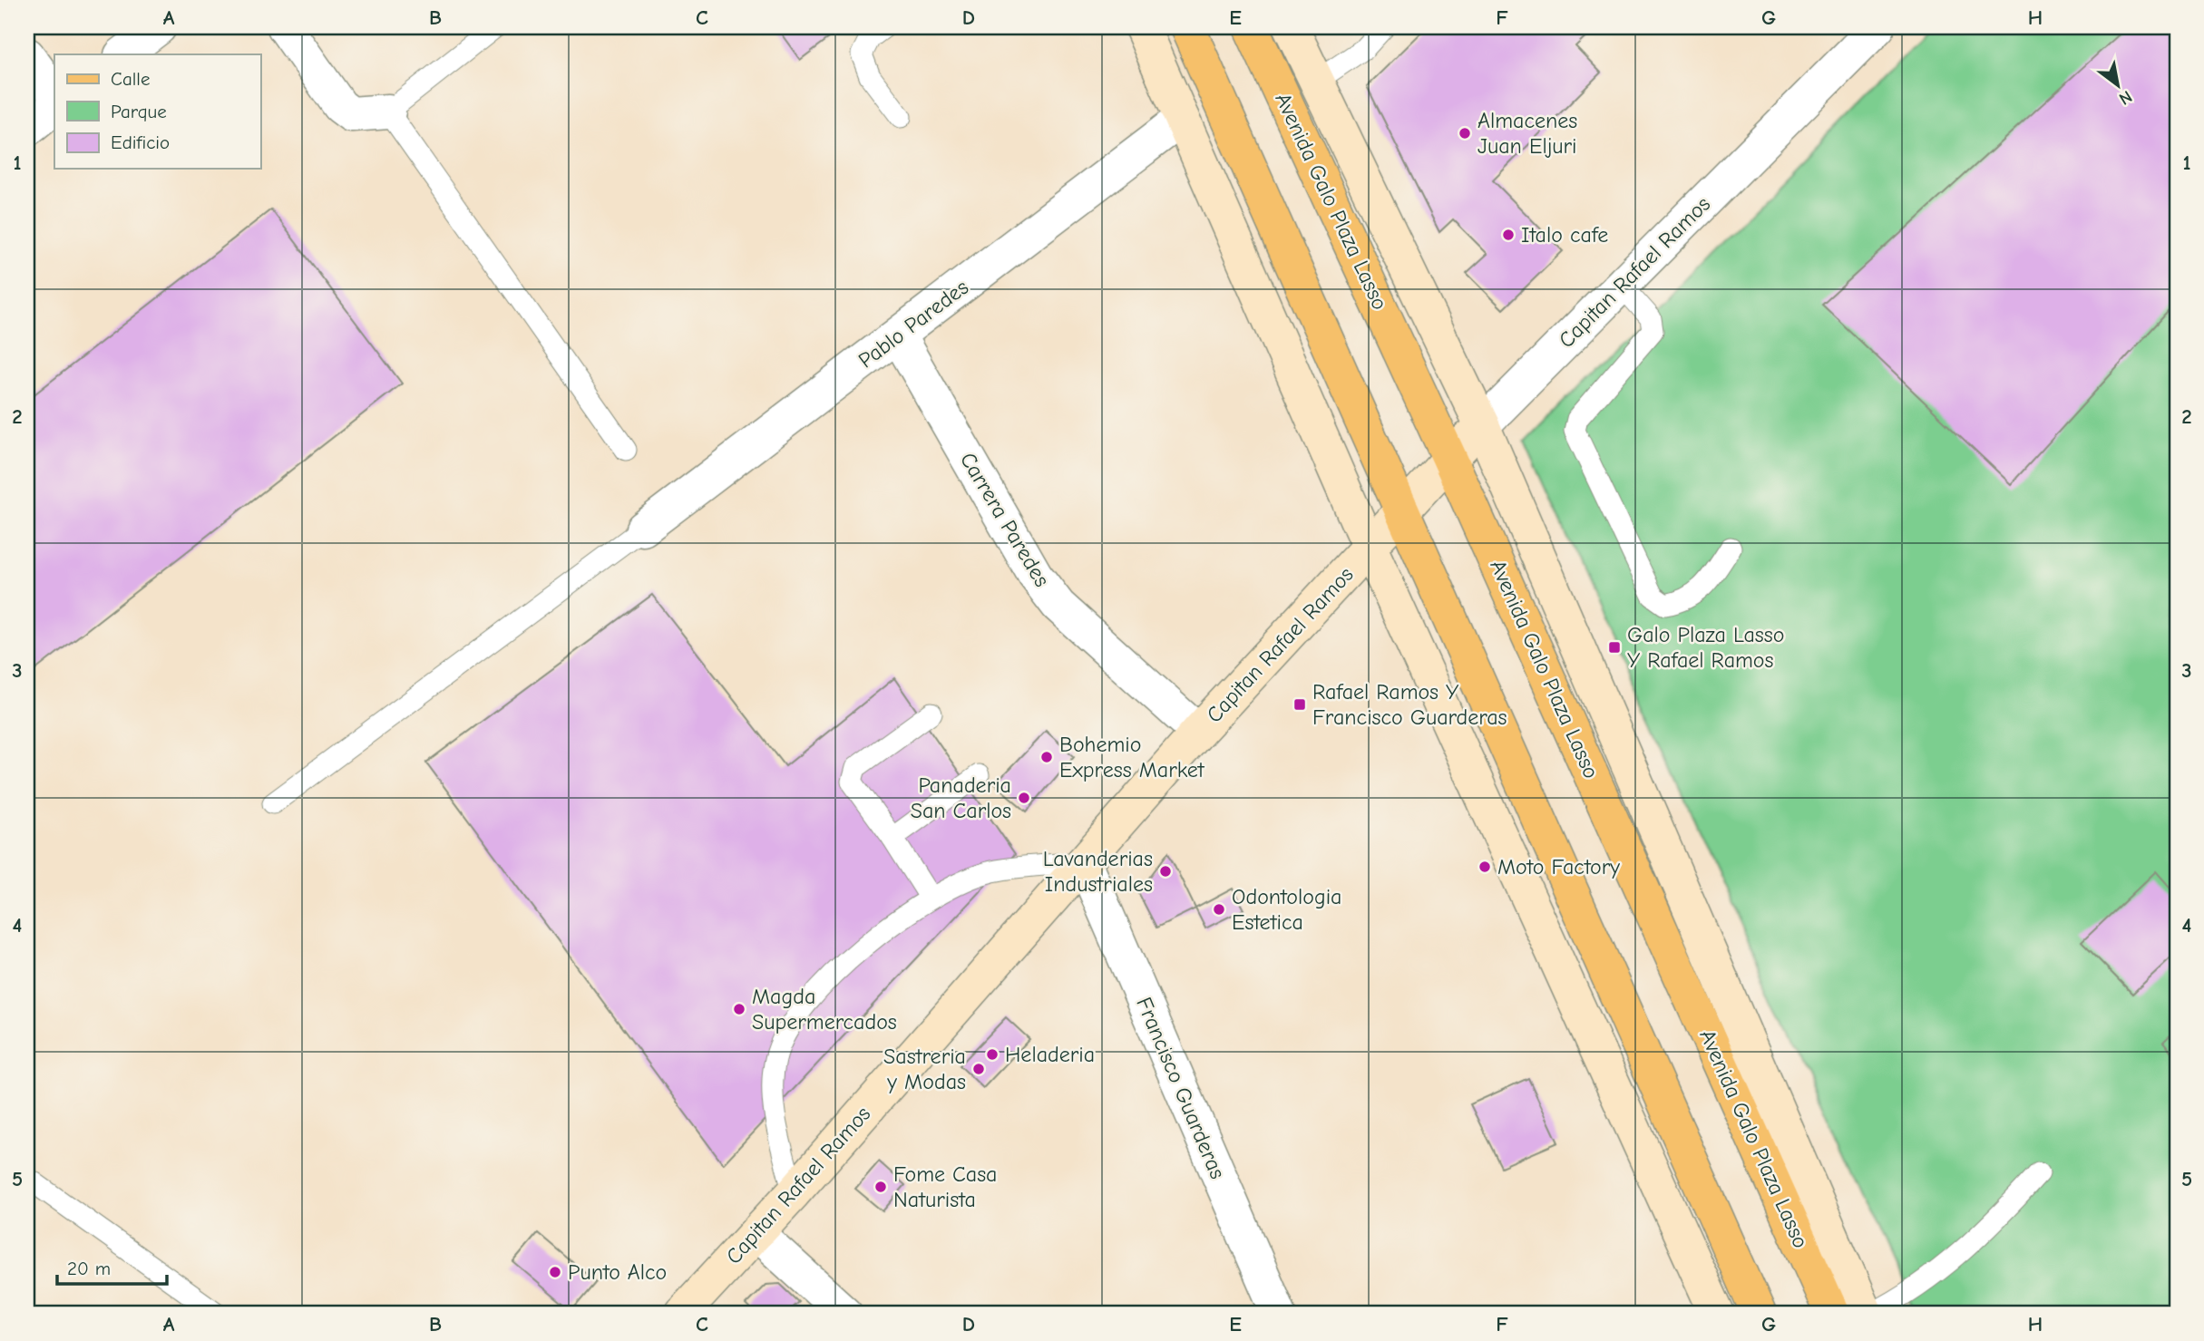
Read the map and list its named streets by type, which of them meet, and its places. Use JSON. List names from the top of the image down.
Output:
{
  "streets": {
    "main road": ["Avenida Galo Plaza Lasso", "Capitan Rafael Ramos"],
    "street": ["Pablo Paredes", "Carrera Paredes", "Francisco Guarderas"]
  },
  "crossings": [
    ["Avenida Galo Plaza Lasso", "Capitan Rafael Ramos"],
    ["Capitan Rafael Ramos", "Carrera Paredes"],
    ["Capitan Rafael Ramos", "Francisco Guarderas"],
    ["Pablo Paredes", "Carrera Paredes"]
  ],
  "places": {
    "other": [
      "Almacenes Juan Eljuri",
      "Italo cafe",
      "Bohemio Express Market",
      "Panaderia San Carlos",
      "Moto Factory",
      "Lavanderias Industriales",
      "Odontologia Estetica",
      "Magda Supermercados",
      "Heladeria",
      "Sastreria y Modas",
      "Fome Casa Naturista",
      "Punto Alco"
    ],
    "transit": ["Galo Plaza Lasso Y Rafael Ramos", "Rafael Ramos Y Francisco Guarderas"]
  },
  "legend": ["Calle", "Parque", "Edificio"],
  "scale_bar": "20 m",
  "north": "bottom right",
  "grid": {
    "columns": [
      "A",
      "B",
      "C",
      "D",
      "E",
      "F",
      "G",
      "H"
    ],
    "rows": [
      "1",
      "2",
      "3",
      "4",
      "5"
    ]
  }
}
